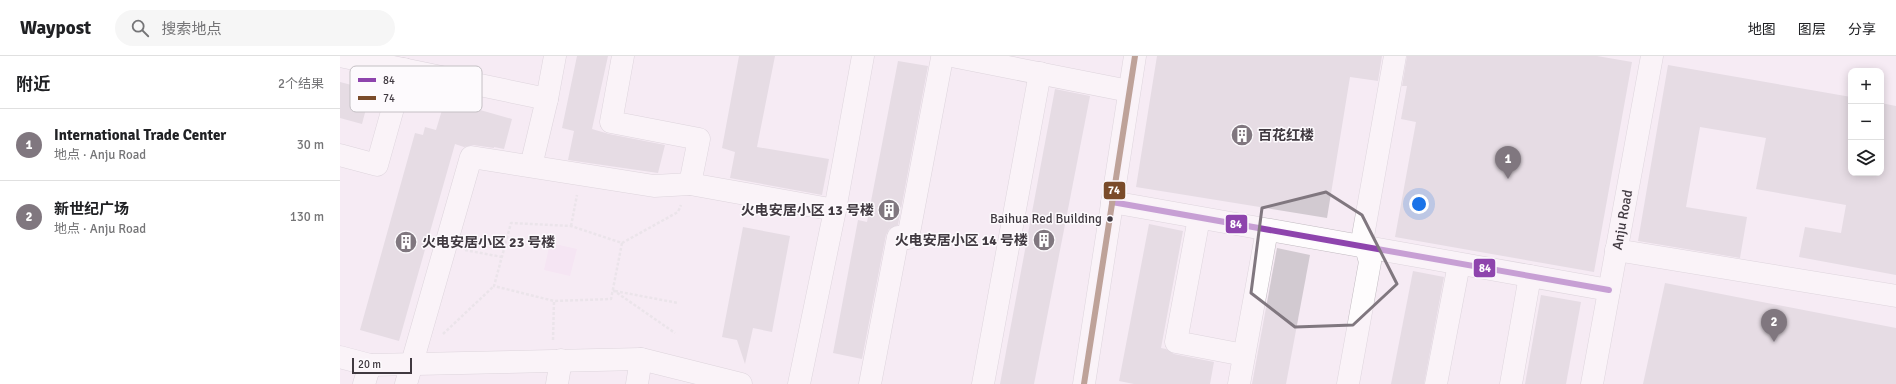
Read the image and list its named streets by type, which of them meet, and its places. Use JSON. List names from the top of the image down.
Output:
{
  "streets": {
    "street": ["Anju Road"]
  },
  "places": {
    "building": [
      "百花红楼",
      "火电安居小区 13 号楼",
      "火电安居小区 14 号楼",
      "火电安居小区 23 号楼"
    ],
    "other": ["Baihua Red Building"]
  },
  "lines": ["transit line 74", "transit line 84"],
  "legend": ["84", "74"],
  "scale_bar": "20 m",
  "page": {
    "header": "Waypost",
    "search": "搜索地点",
    "nav": ["地图", "图层", "分享"],
    "heading": ["附近", "2个结果"],
    "map_buttons": ["+", "−"],
    "list": [
      {
        "mark": "1",
        "name": "International Trade Center",
        "note": "地点 · Anju Road",
        "value": "30 m"
      },
      {
        "mark": "2",
        "name": "新世纪广场",
        "note": "地点 · Anju Road",
        "value": "130 m"
      }
    ],
    "pins": ["1", "2"],
    "scale": "20 m"
  }
}
